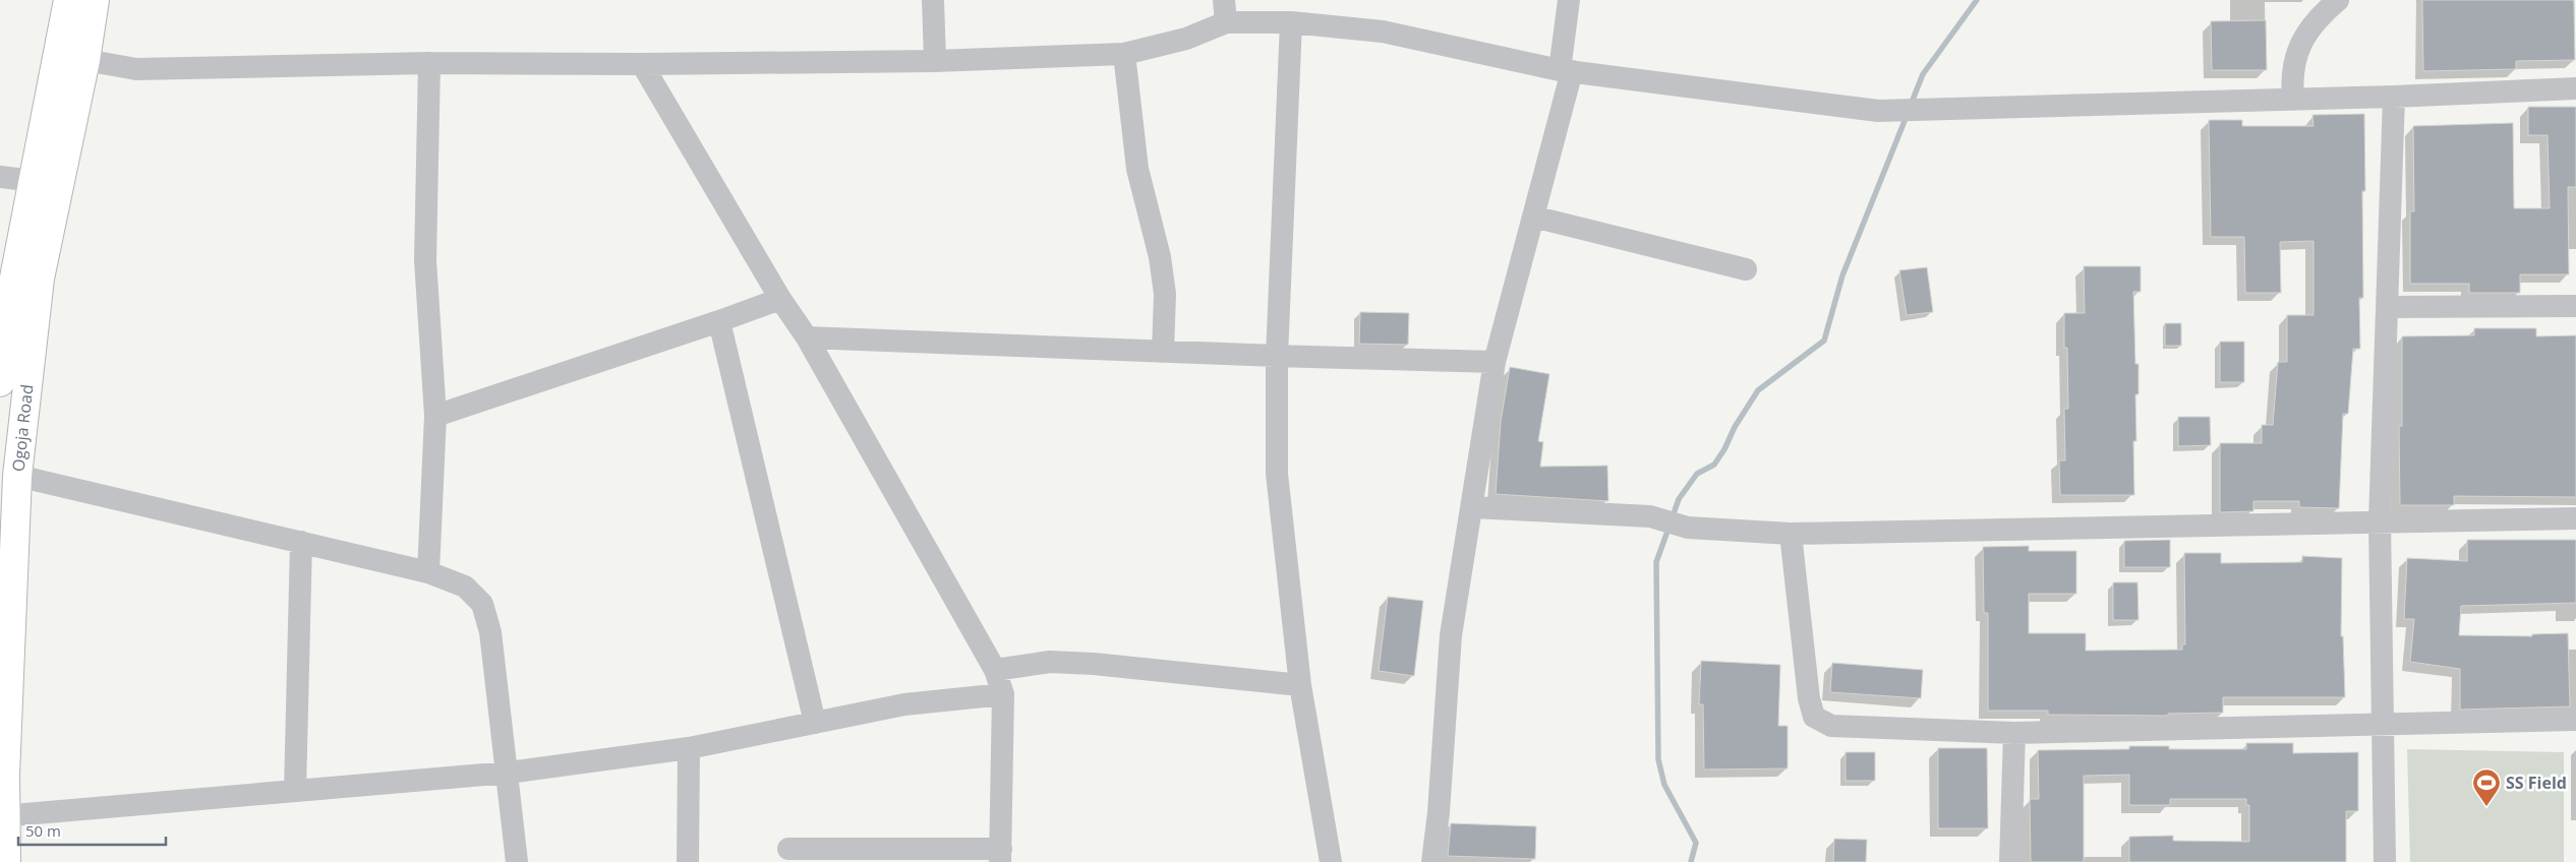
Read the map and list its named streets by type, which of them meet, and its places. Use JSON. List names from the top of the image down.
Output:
{
  "streets": {
    "main road": ["Ogoja Road"]
  },
  "places": {
    "sports": ["SS Field"]
  },
  "scale_bar": "50 m"
}
